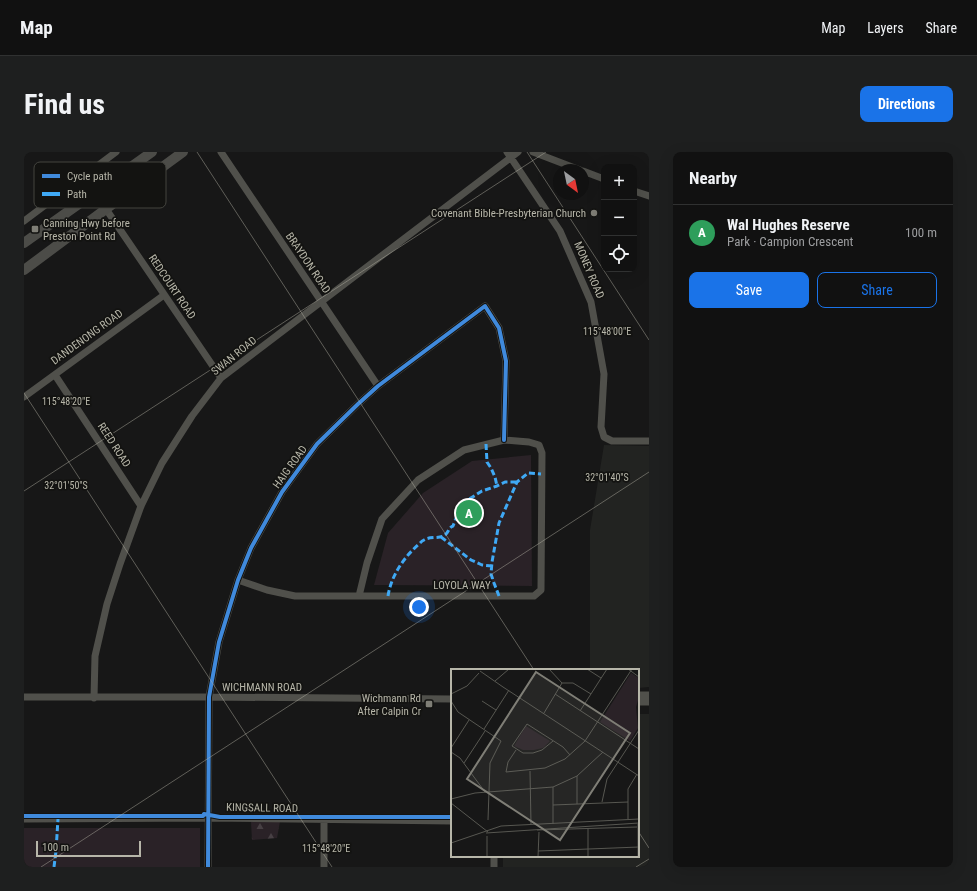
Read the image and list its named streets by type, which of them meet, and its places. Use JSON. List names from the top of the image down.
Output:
{
  "streets": {
    "street": [
      "BRAYDON ROAD",
      "MONEY ROAD",
      "REDCOURT ROAD",
      "DANDENONG ROAD",
      "SWAN ROAD",
      "REED ROAD",
      "HAIG ROAD",
      "LOYOLA WAY",
      "WICHMANN ROAD",
      "KINGSALL ROAD"
    ]
  },
  "crossings": [
    ["BRAYDON ROAD", "SWAN ROAD"],
    ["BRAYDON ROAD", "HAIG ROAD"],
    ["MONEY ROAD", "SWAN ROAD"],
    ["REDCOURT ROAD", "DANDENONG ROAD"],
    ["REDCOURT ROAD", "SWAN ROAD"],
    ["DANDENONG ROAD", "REED ROAD"],
    ["SWAN ROAD", "REED ROAD"],
    ["SWAN ROAD", "WICHMANN ROAD"],
    ["HAIG ROAD", "LOYOLA WAY"],
    ["HAIG ROAD", "WICHMANN ROAD"],
    ["HAIG ROAD", "KINGSALL ROAD"]
  ],
  "places": {
    "other": ["Covenant Bible-Presbyterian Church"],
    "transit": ["Canning Hwy before Preston Point Rd", "Wichmann Rd After Calpin Cr"]
  },
  "legend": ["Cycle path", "Path"],
  "scale_bar": "100 m",
  "north": "bottom right",
  "page": {
    "header": "Map",
    "nav": ["Map", "Layers", "Share"],
    "buttons": [
      "Directions",
      ["Save", "Share"]
    ],
    "title": "Find us",
    "heading": "Nearby",
    "map_buttons": ["+", "−"],
    "list": [
      {
        "mark": "A",
        "name": "Wal Hughes Reserve",
        "note": "Park · Campion Crescent",
        "value": "100 m"
      }
    ],
    "pins": "A",
    "scale": "100 m"
  },
  "coordinates": [
    "115°48'00\"E",
    "115°48'20\"E",
    "32°01'40\"S",
    "32°01'50\"S"
  ]
}
